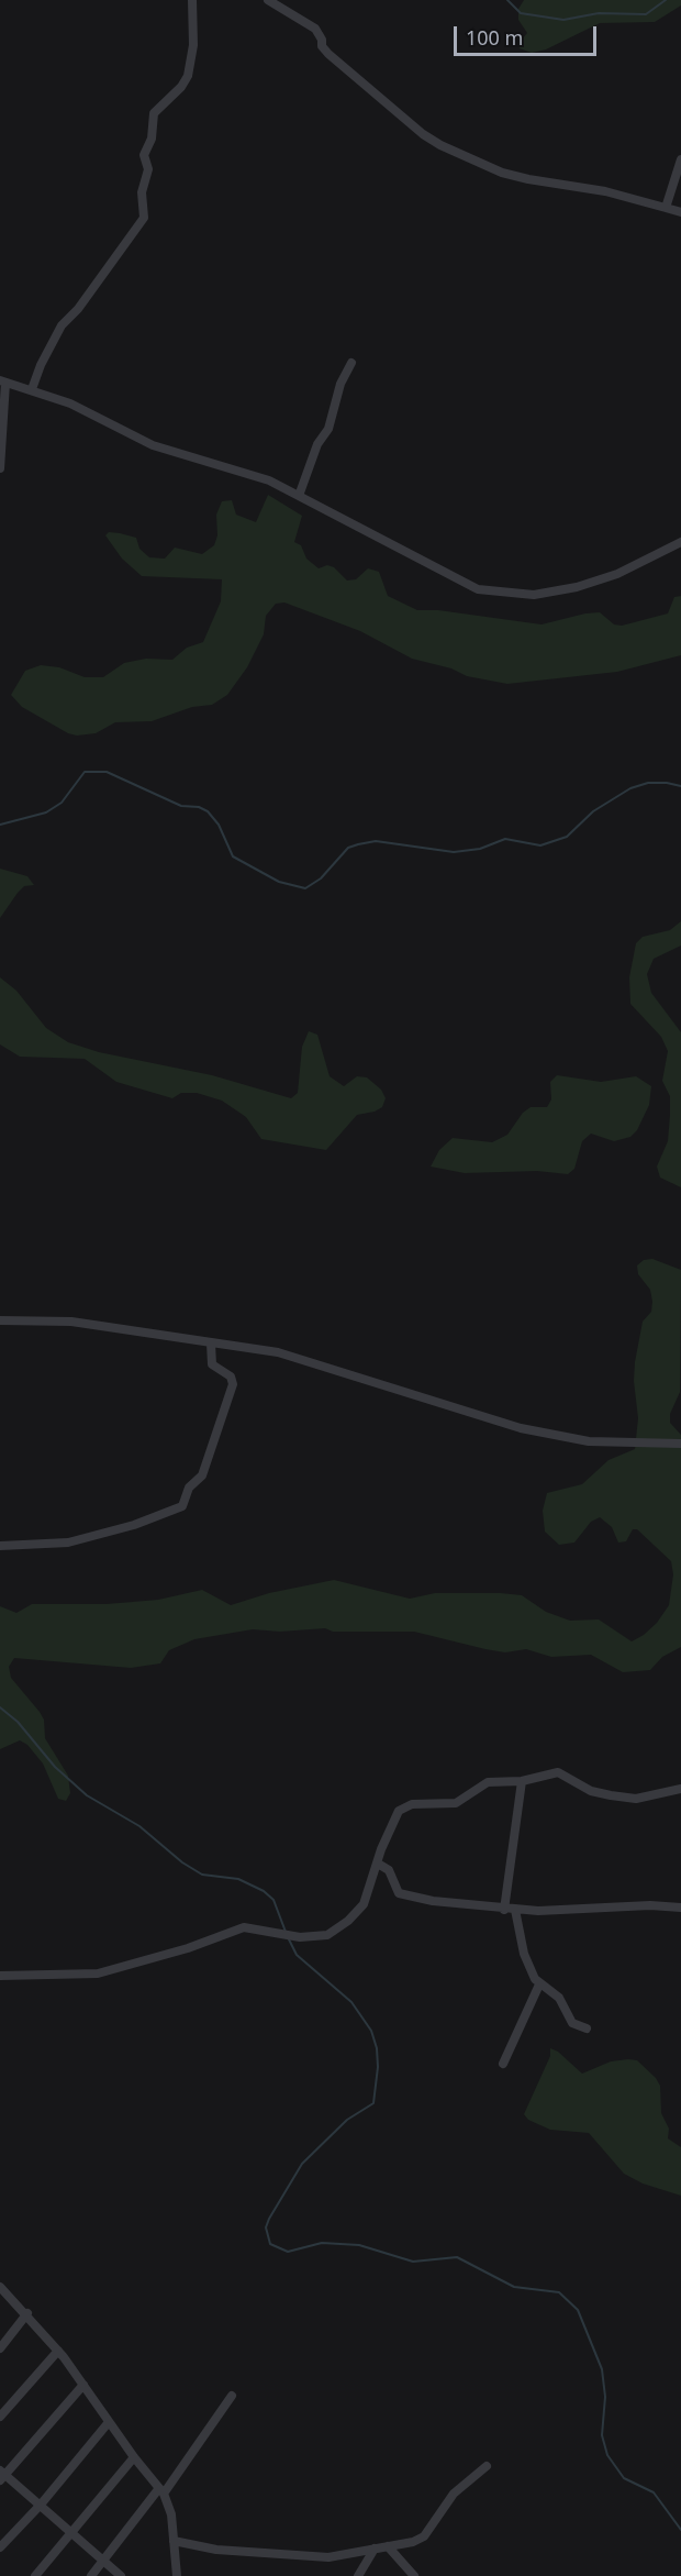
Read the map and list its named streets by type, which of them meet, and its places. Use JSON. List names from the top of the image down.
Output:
{
  "scale_bar": "100 m"
}
